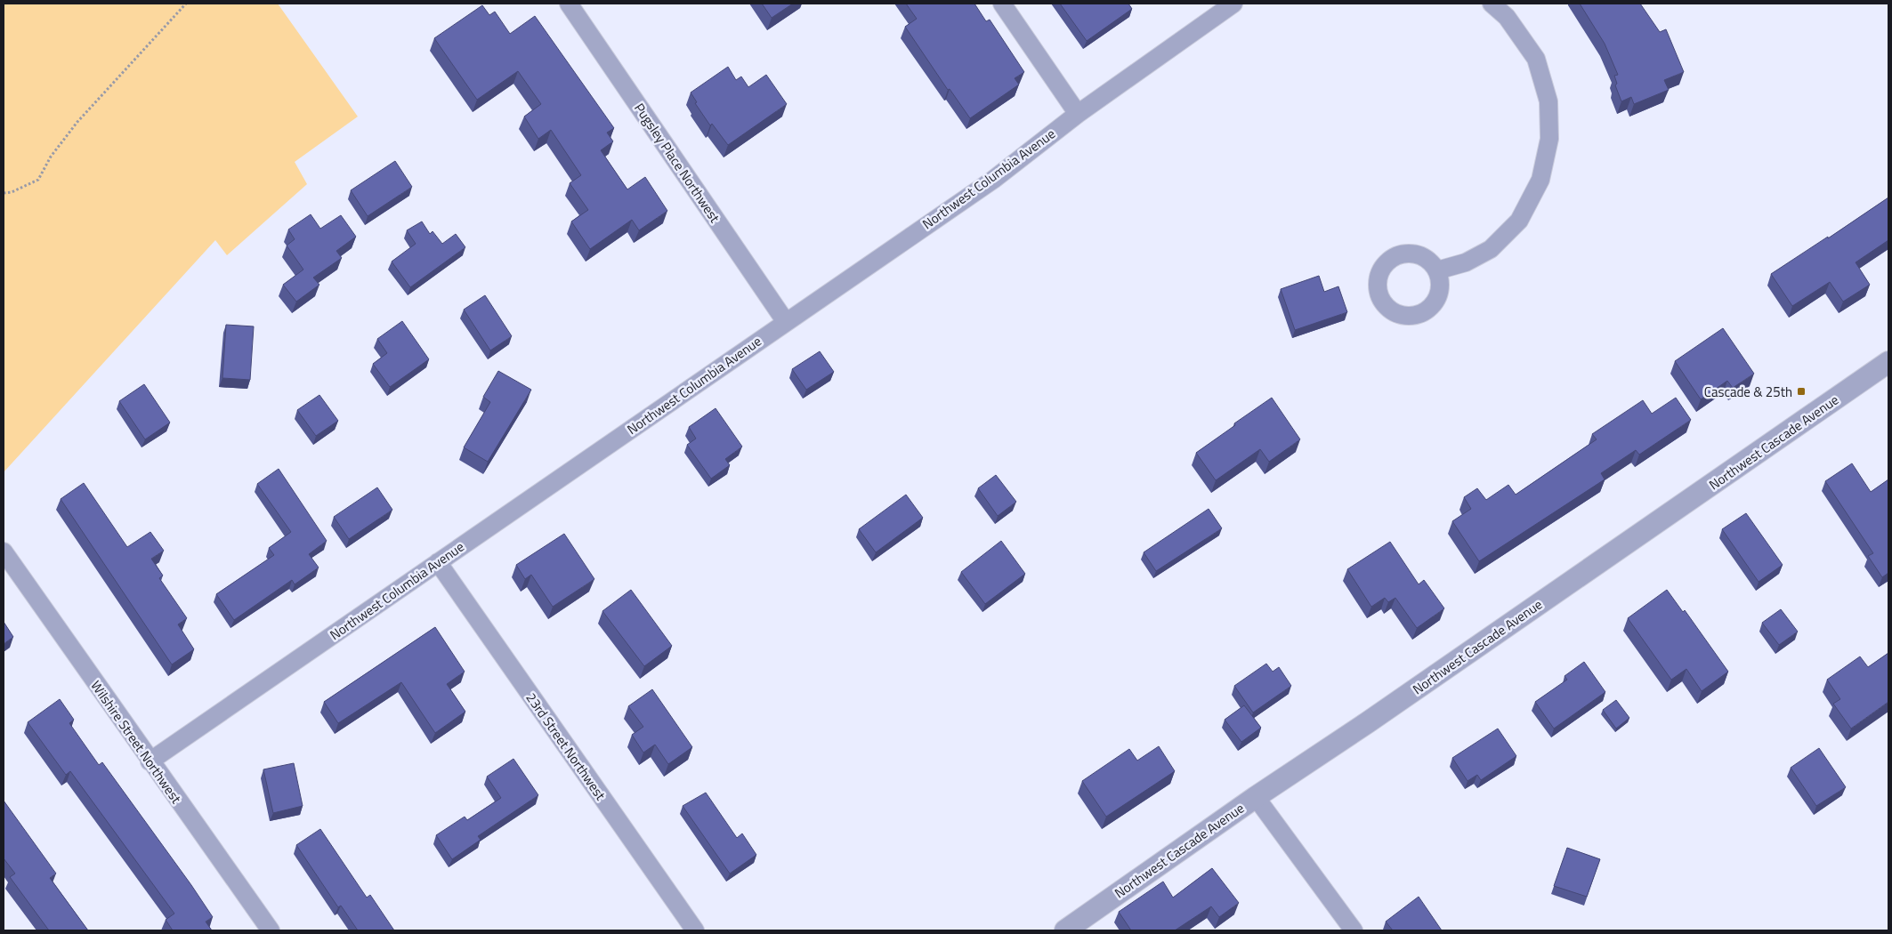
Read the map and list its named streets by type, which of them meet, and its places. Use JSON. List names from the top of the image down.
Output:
{
  "streets": {
    "street": [
      "Pugsley Place Northwest",
      "Northwest Columbia Avenue",
      "Northwest Cascade Avenue",
      "Wilshire Street Northwest",
      "23rd Street Northwest"
    ]
  },
  "crossings": [
    ["Pugsley Place Northwest", "Northwest Columbia Avenue"],
    ["Northwest Columbia Avenue", "Wilshire Street Northwest"],
    ["Northwest Columbia Avenue", "23rd Street Northwest"]
  ],
  "places": {
    "transit": ["Cascade & 25th"]
  }
}
